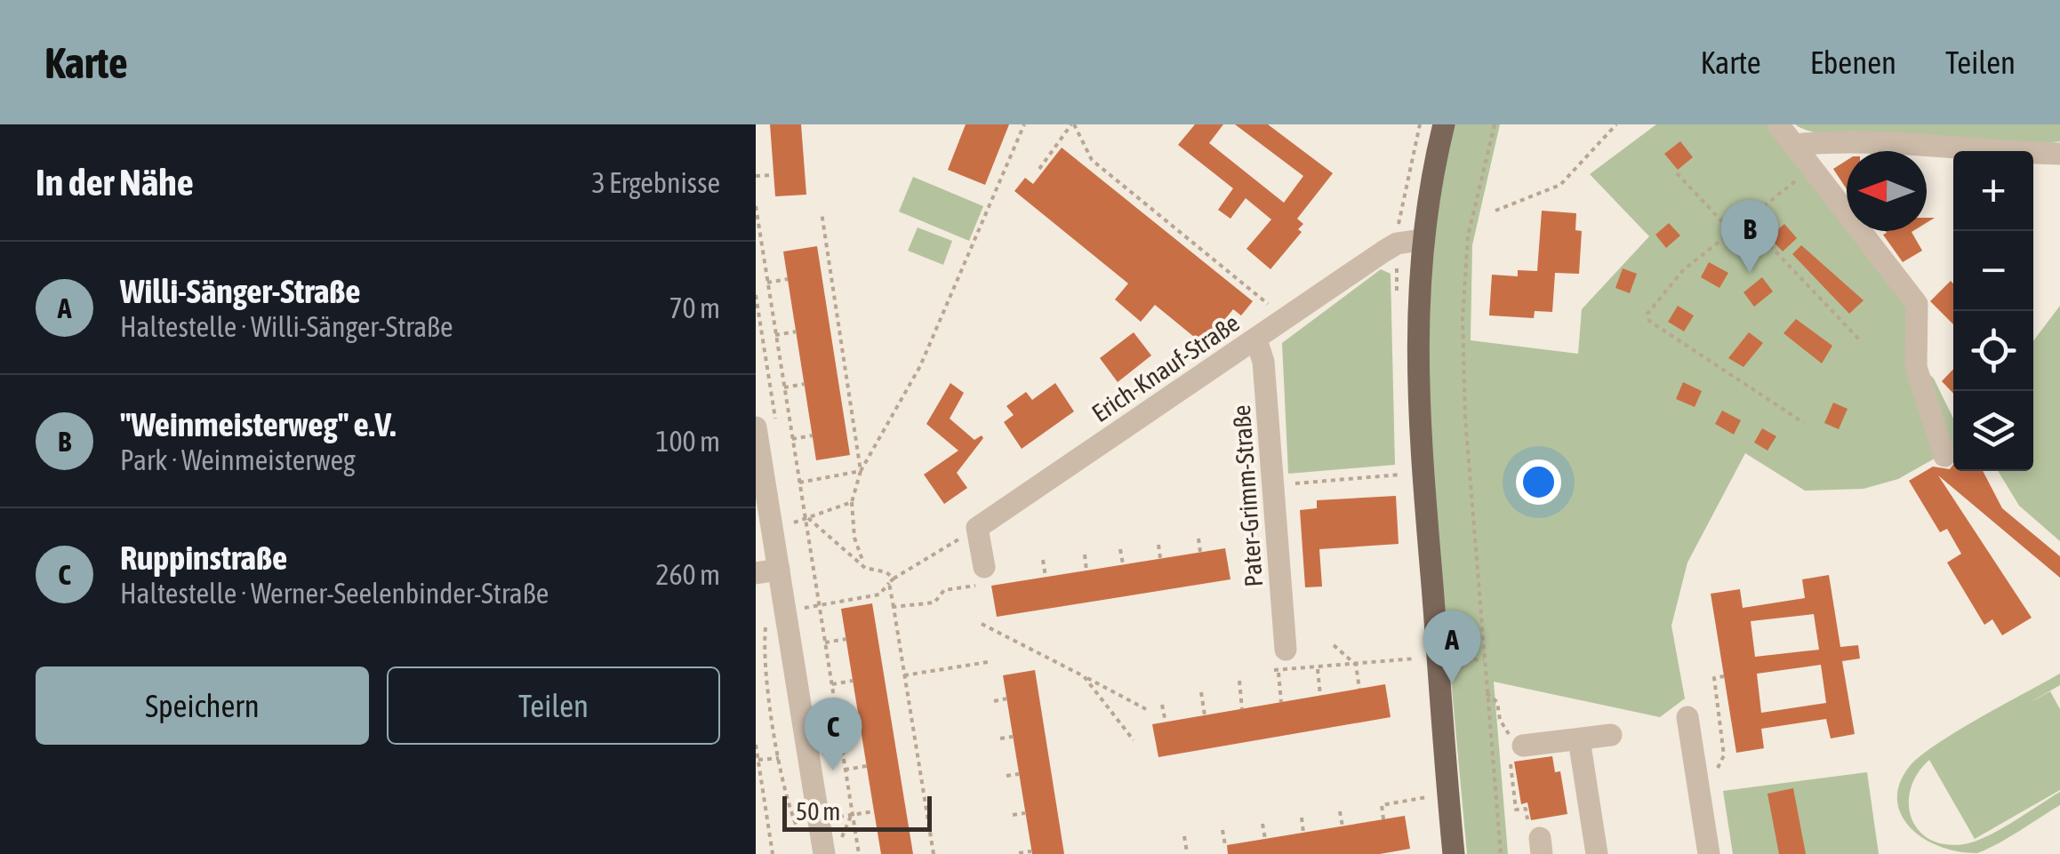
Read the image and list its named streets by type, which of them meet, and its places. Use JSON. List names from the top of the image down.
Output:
{
  "streets": {
    "street": ["Erich-Knauf-Straße", "Pater-Grimm-Straße"]
  },
  "crossings": [
    ["Erich-Knauf-Straße", "Pater-Grimm-Straße"]
  ],
  "scale_bar": "50 m",
  "north": "left",
  "page": {
    "header": "Karte",
    "nav": ["Karte", "Ebenen", "Teilen"],
    "heading": ["In der Nähe", "3 Ergebnisse"],
    "map_buttons": ["+", "−"],
    "pins": ["B", "A", "C"],
    "list": [
      {
        "mark": "A",
        "name": "Willi-Sänger-Straße",
        "note": "Haltestelle · Willi-Sänger-Straße",
        "value": "70 m"
      },
      {
        "mark": "B",
        "name": "\"Weinmeisterweg\" e.V.",
        "note": "Park · Weinmeisterweg",
        "value": "100 m"
      },
      {
        "mark": "C",
        "name": "Ruppinstraße",
        "note": "Haltestelle · Werner-Seelenbinder-Straße",
        "value": "260 m"
      }
    ],
    "buttons": ["Speichern", "Teilen"],
    "scale": "50 m"
  }
}
